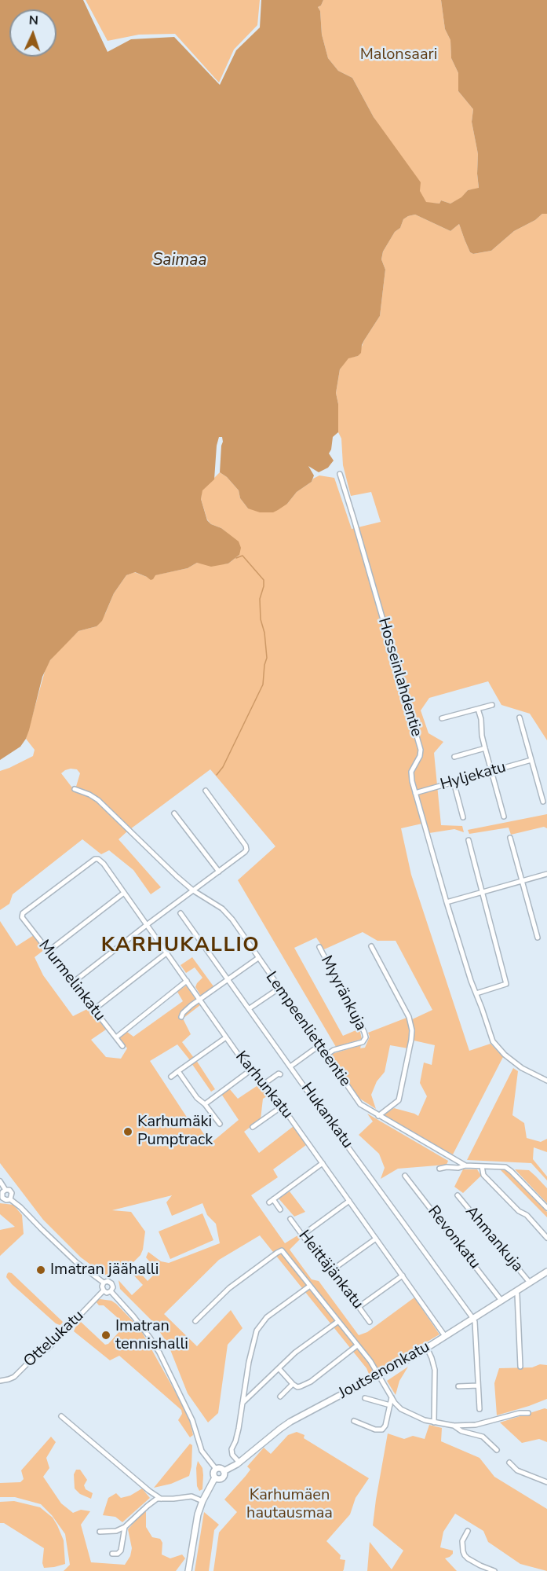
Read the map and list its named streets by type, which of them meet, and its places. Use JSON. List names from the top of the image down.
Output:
{
  "streets": {
    "main road": ["Joutsenonkatu"],
    "street": [
      "Hosseinlahdentie",
      "Hyljekatu",
      "Murmelinkatu",
      "Myyränkuja",
      "Lempeenlietteentie",
      "Karhunkatu",
      "Hukankatu",
      "Revonkatu",
      "Ahmankuja",
      "Heittäjänkatu",
      "Ottelukatu"
    ]
  },
  "crossings": [
    ["Hosseinlahdentie", "Hyljekatu"],
    ["Murmelinkatu", "Karhunkatu"],
    ["Myyränkuja", "Lempeenlietteentie"],
    ["Karhunkatu", "Joutsenonkatu"],
    ["Hukankatu", "Joutsenonkatu"],
    ["Revonkatu", "Joutsenonkatu"],
    ["Ahmankuja", "Joutsenonkatu"]
  ],
  "districts": ["KARHUKALLIO"],
  "water": ["Saimaa"],
  "parks": ["Malonsaari", "Karhumäen hautausmaa"],
  "places": ["Karhumäki Pumptrack", "Imatran jäähalli", "Imatran tennishalli"],
  "north": "top"
}
